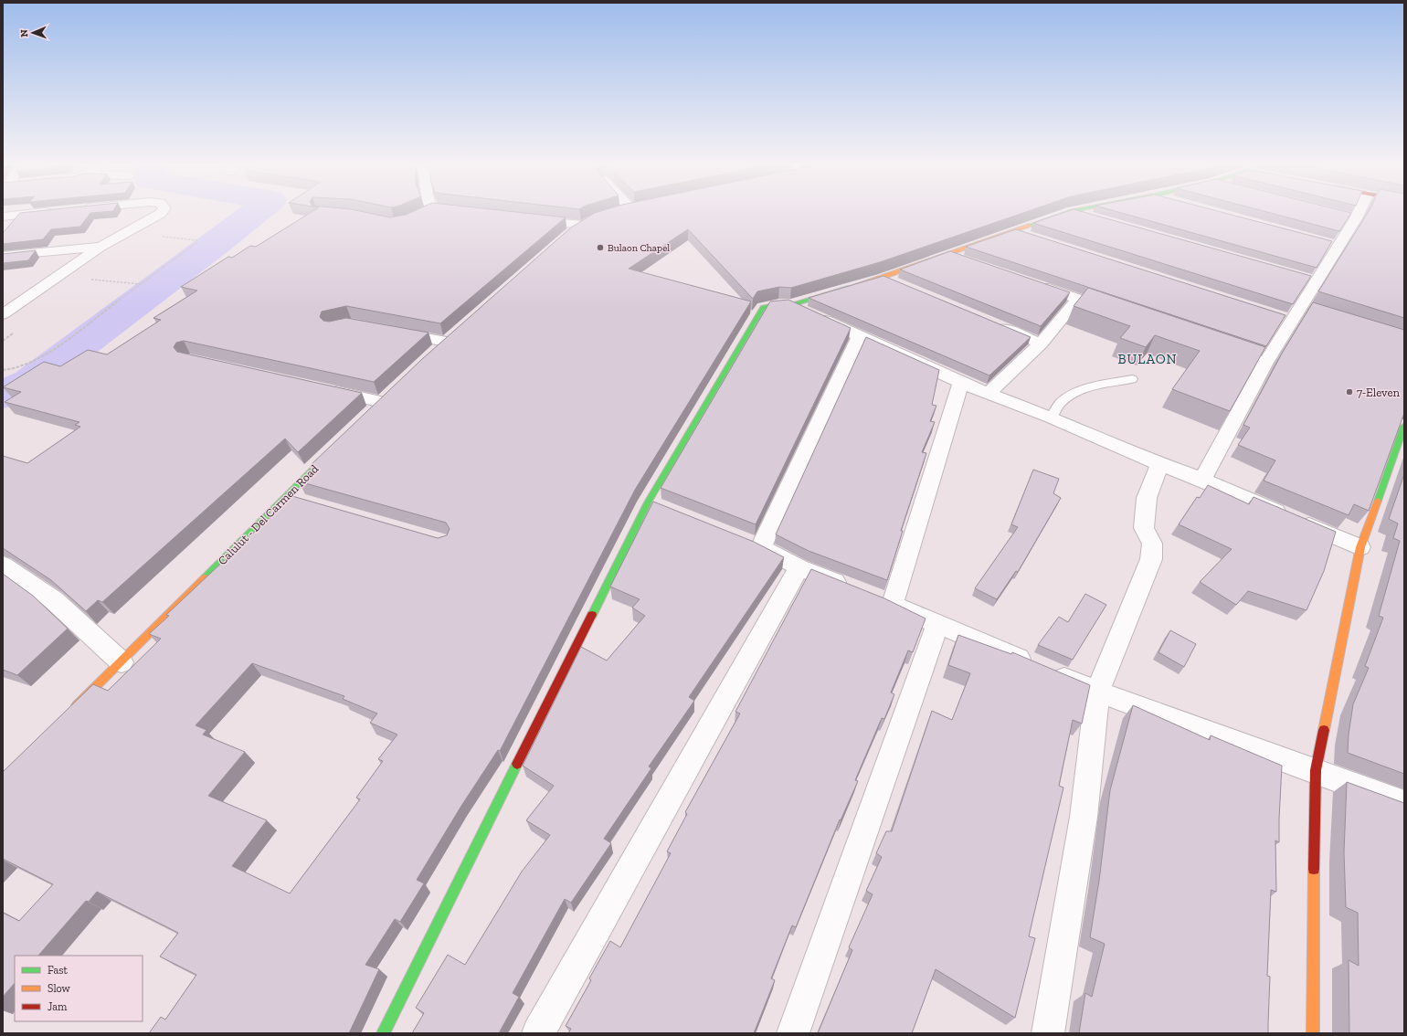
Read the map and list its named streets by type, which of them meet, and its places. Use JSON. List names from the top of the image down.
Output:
{
  "streets": {
    "street": ["Calulut - Del Carmen Road"]
  },
  "districts": ["BULAON"],
  "places": ["Bulaon Chapel", "7-Eleven"],
  "legend": ["Fast", "Slow", "Jam"],
  "north": "left"
}
